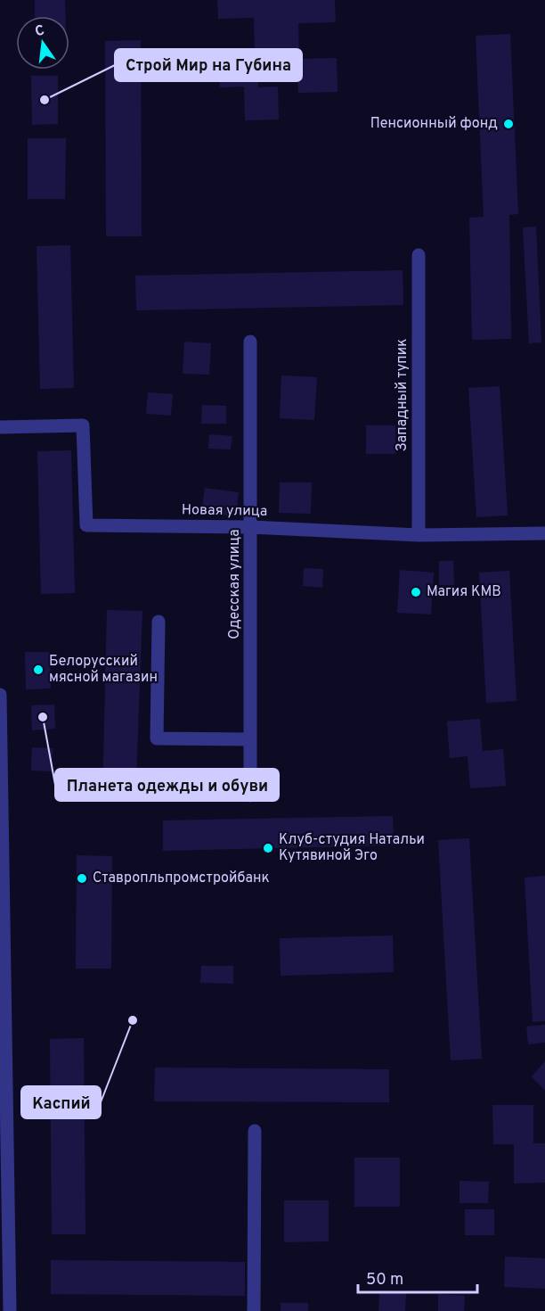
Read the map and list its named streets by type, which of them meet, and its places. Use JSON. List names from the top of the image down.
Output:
{
  "streets": {
    "street": ["Западный тупик", "Новая улица", "Одесская улица"]
  },
  "crossings": [
    ["Западный тупик", "Новая улица"],
    ["Новая улица", "Одесская улица"]
  ],
  "places": [
    "Строй Мир на Губина",
    "Пенсионный фонд",
    "Магия КМВ",
    "Белорусский мясной магазин",
    "Планета одежды и обуви",
    "Клуб-студия Натальи Кутявиной Эго",
    "Ставропльпромстройбанк",
    "Каспий"
  ],
  "scale_bar": "50 m",
  "north": "top"
}
